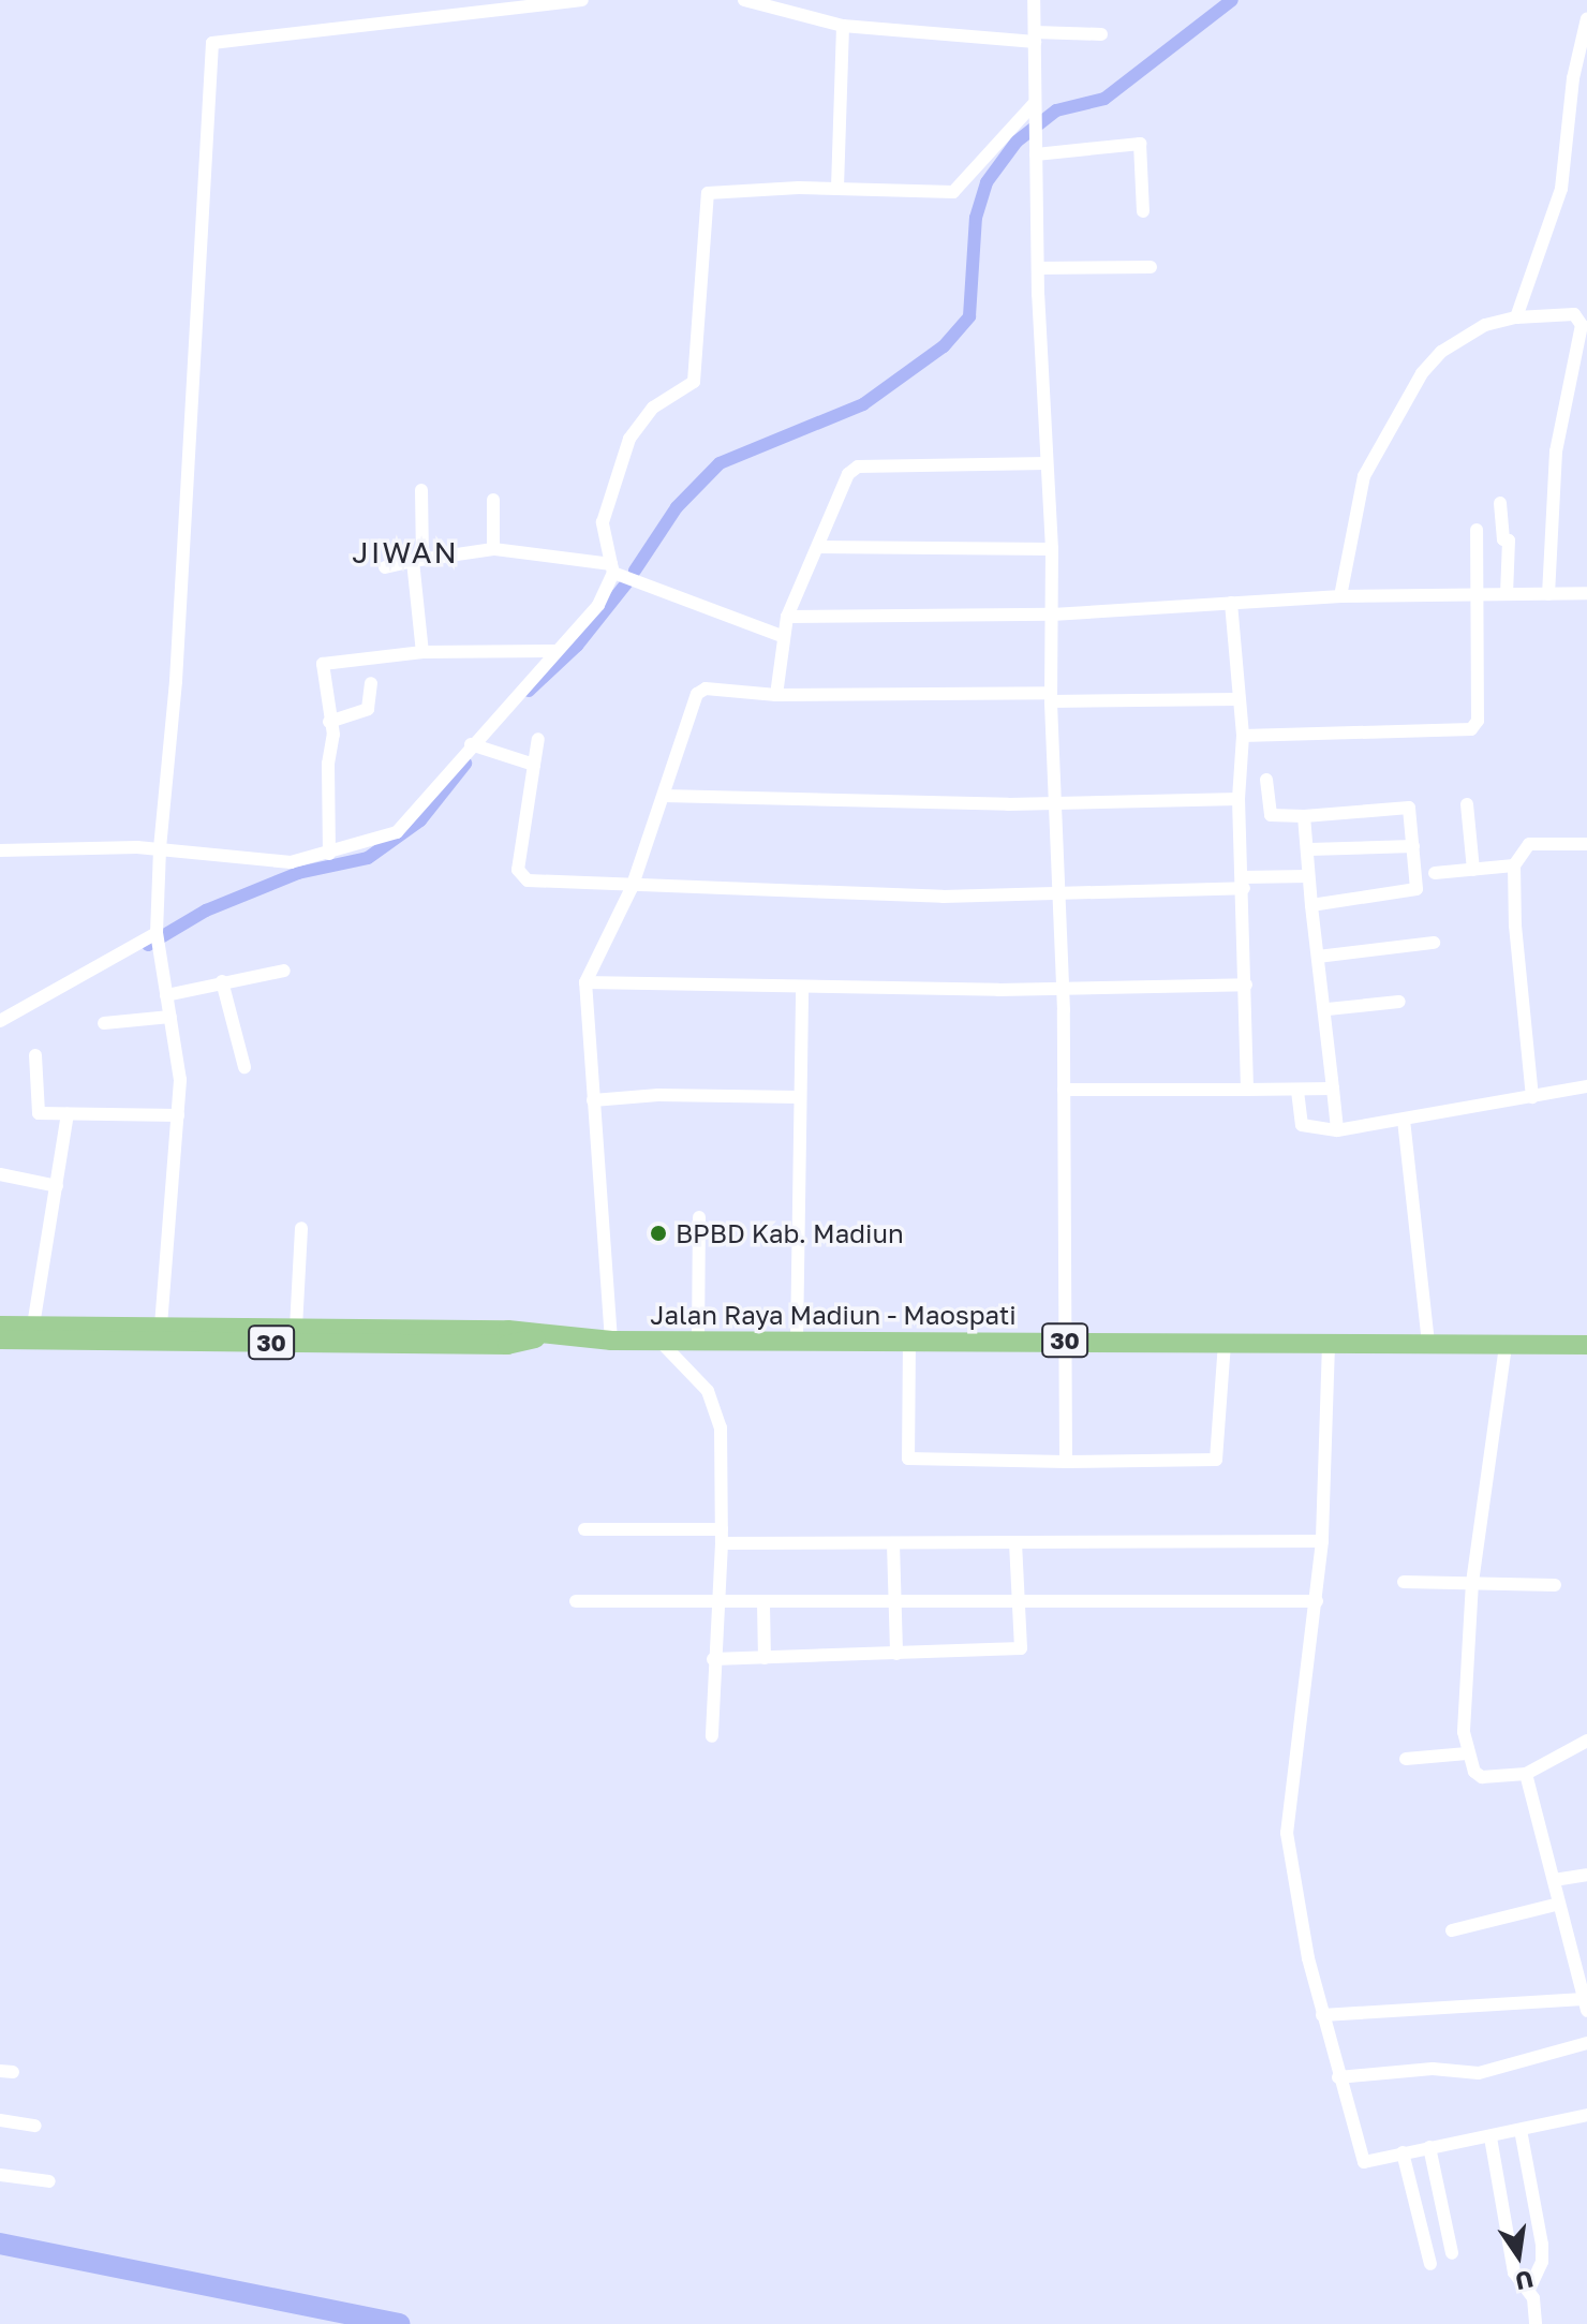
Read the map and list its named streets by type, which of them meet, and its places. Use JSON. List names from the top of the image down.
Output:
{
  "streets": {
    "highway": ["Jalan Raya Madiun - Maospati", "30"]
  },
  "districts": ["JIWAN"],
  "places": ["BPBD Kab. Madiun"],
  "north": "bottom"
}
